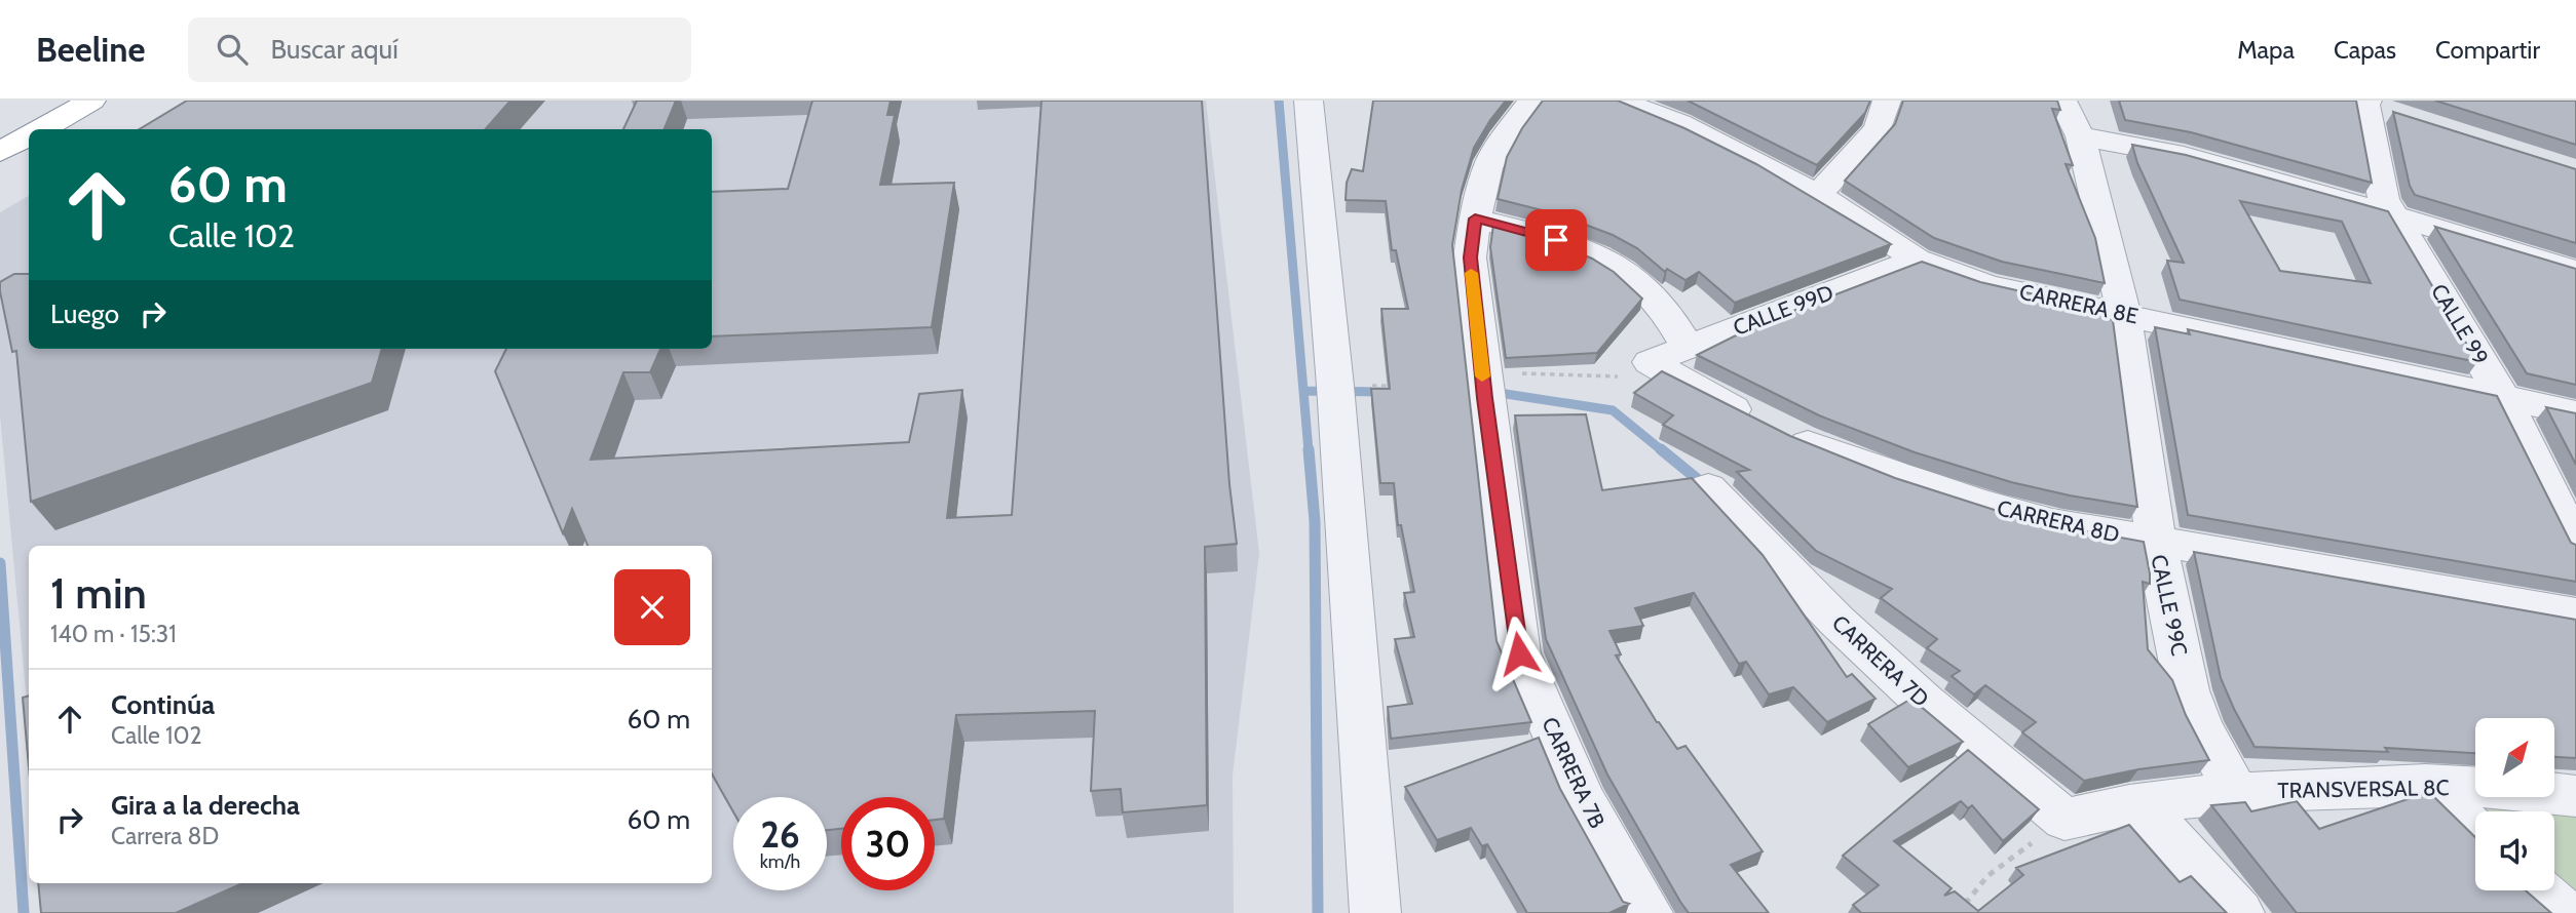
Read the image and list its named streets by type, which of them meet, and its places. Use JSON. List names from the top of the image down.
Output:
{
  "streets": {
    "street": [
      "CARRERA 8E",
      "CALLE 99D",
      "CALLE 99",
      "CARRERA 8D",
      "CALLE 99C",
      "CARRERA 7D",
      "CARRERA 7B",
      "TRANSVERSAL 8C"
    ]
  },
  "crossings": [
    ["CARRERA 8E", "CALLE 99D"],
    ["CARRERA 8E", "CALLE 99"],
    ["CARRERA 8E", "CALLE 99C"],
    ["CALLE 99D", "CARRERA 8D"],
    ["CARRERA 8D", "CALLE 99C"],
    ["CALLE 99C", "TRANSVERSAL 8C"]
  ],
  "north": "top right",
  "page": {
    "header": "Beeline",
    "search": "Buscar aquí",
    "nav": ["Mapa", "Capas", "Compartir"],
    "turn": ["60 m", "Calle 102"],
    "then": "Luego",
    "heading": ["1 min", "140 m · 15:31"],
    "list": [
      {
        "name": "Continúa",
        "note": "Calle 102",
        "value": "60 m"
      },
      {
        "name": "Gira a la derecha",
        "note": "Carrera 8D",
        "value": "60 m"
      }
    ],
    "speed": "26 km/h",
    "limit": "30"
  }
}
